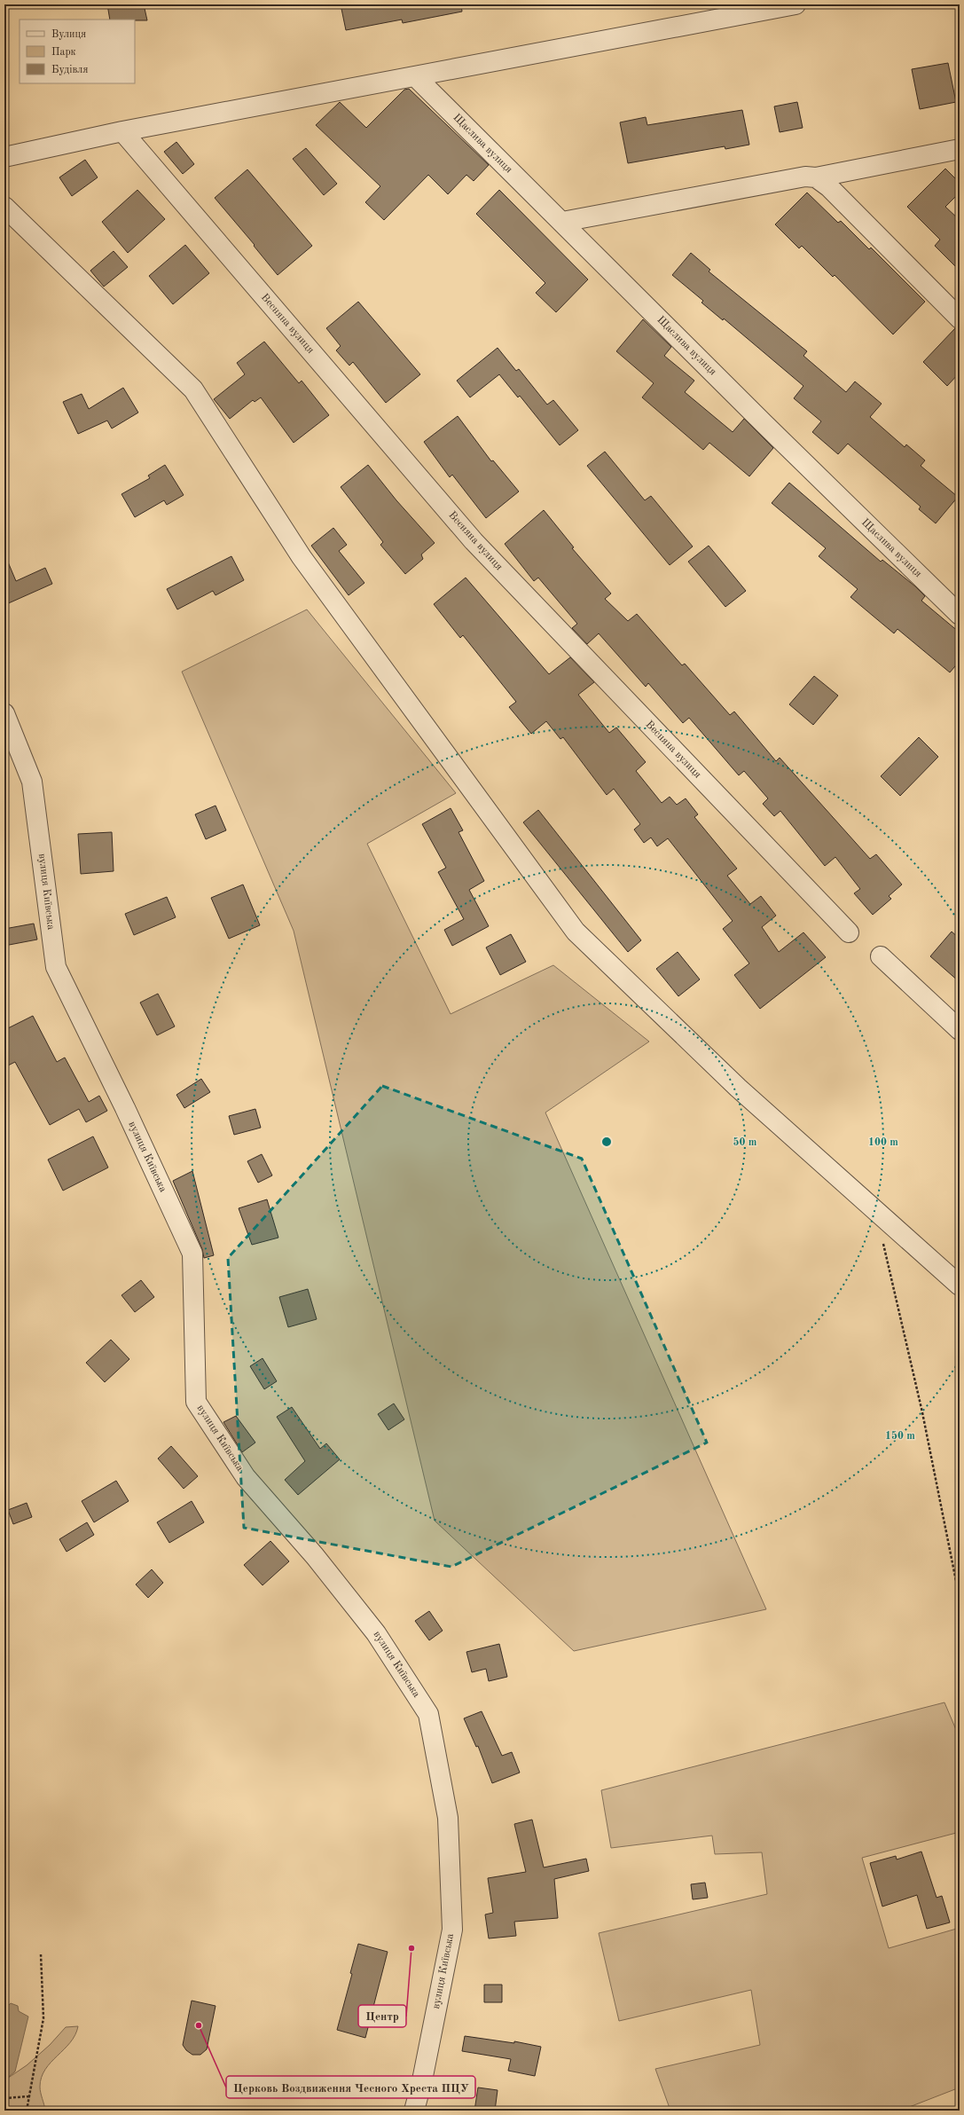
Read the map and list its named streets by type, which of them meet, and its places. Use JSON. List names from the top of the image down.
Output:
{
  "streets": {
    "street": ["Щаслива вулиця", "Весняна вулиця", "вулиця Київська"]
  },
  "places": ["Центр", "Церковь Воздвиження Чесного Хреста ПЦУ"],
  "legend": ["Вулиця", "Парк", "Будівля"],
  "rings": ["50 m", "100 m", "150 m"]
}
